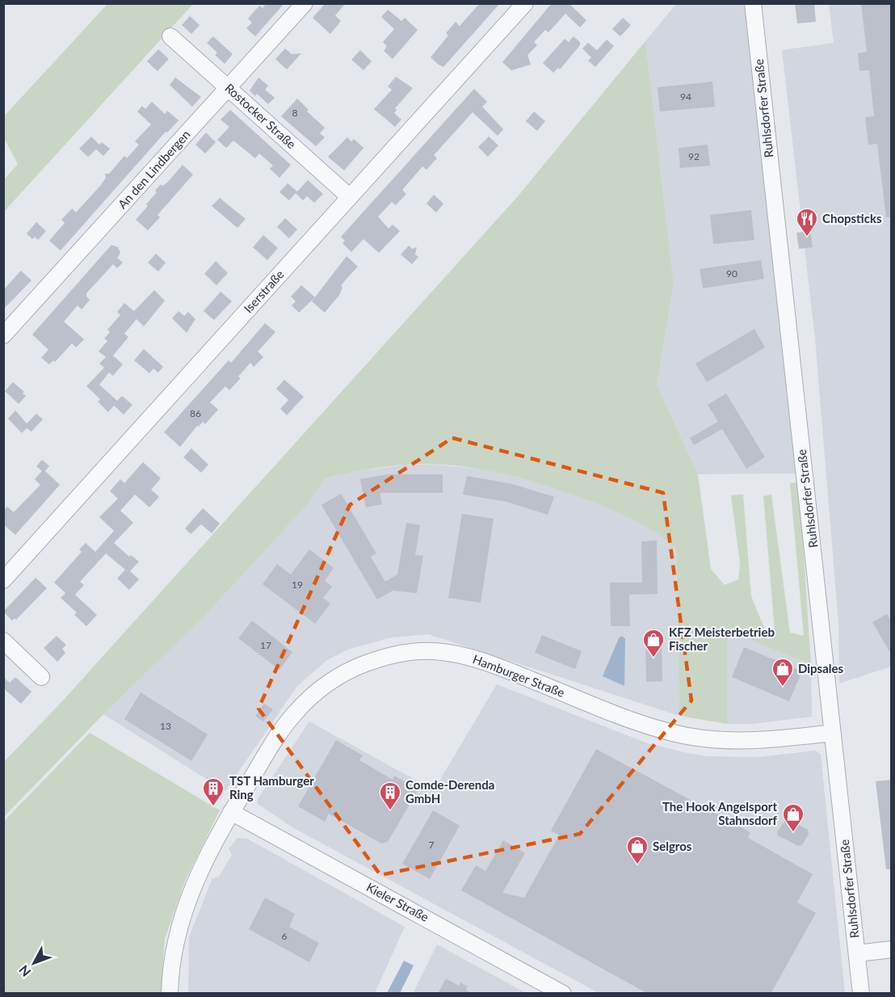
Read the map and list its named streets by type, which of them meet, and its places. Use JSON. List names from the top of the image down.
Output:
{
  "streets": {
    "street": [
      "Ruhlsdorfer Straße",
      "Rostocker Straße",
      "An den Lindbergen",
      "Iserstraße",
      "Hamburger Straße",
      "Kieler Straße"
    ]
  },
  "crossings": [
    ["Ruhlsdorfer Straße", "Hamburger Straße"],
    ["Rostocker Straße", "An den Lindbergen"],
    ["Rostocker Straße", "Iserstraße"],
    ["Hamburger Straße", "Kieler Straße"]
  ],
  "places": {
    "restaurant": ["Chopsticks"],
    "shop": [
      "KFZ Meisterbetrieb Fischer",
      "Dipsales",
      "The Hook Angelsport Stahnsdorf",
      "Selgros"
    ],
    "building": ["TST Hamburger Ring", "Comde-Derenda GmbH"]
  },
  "house_numbers": [
    "94",
    "8",
    "92",
    "90",
    "86",
    "19",
    "17",
    "13",
    "7",
    "6"
  ],
  "north": "bottom left"
}
